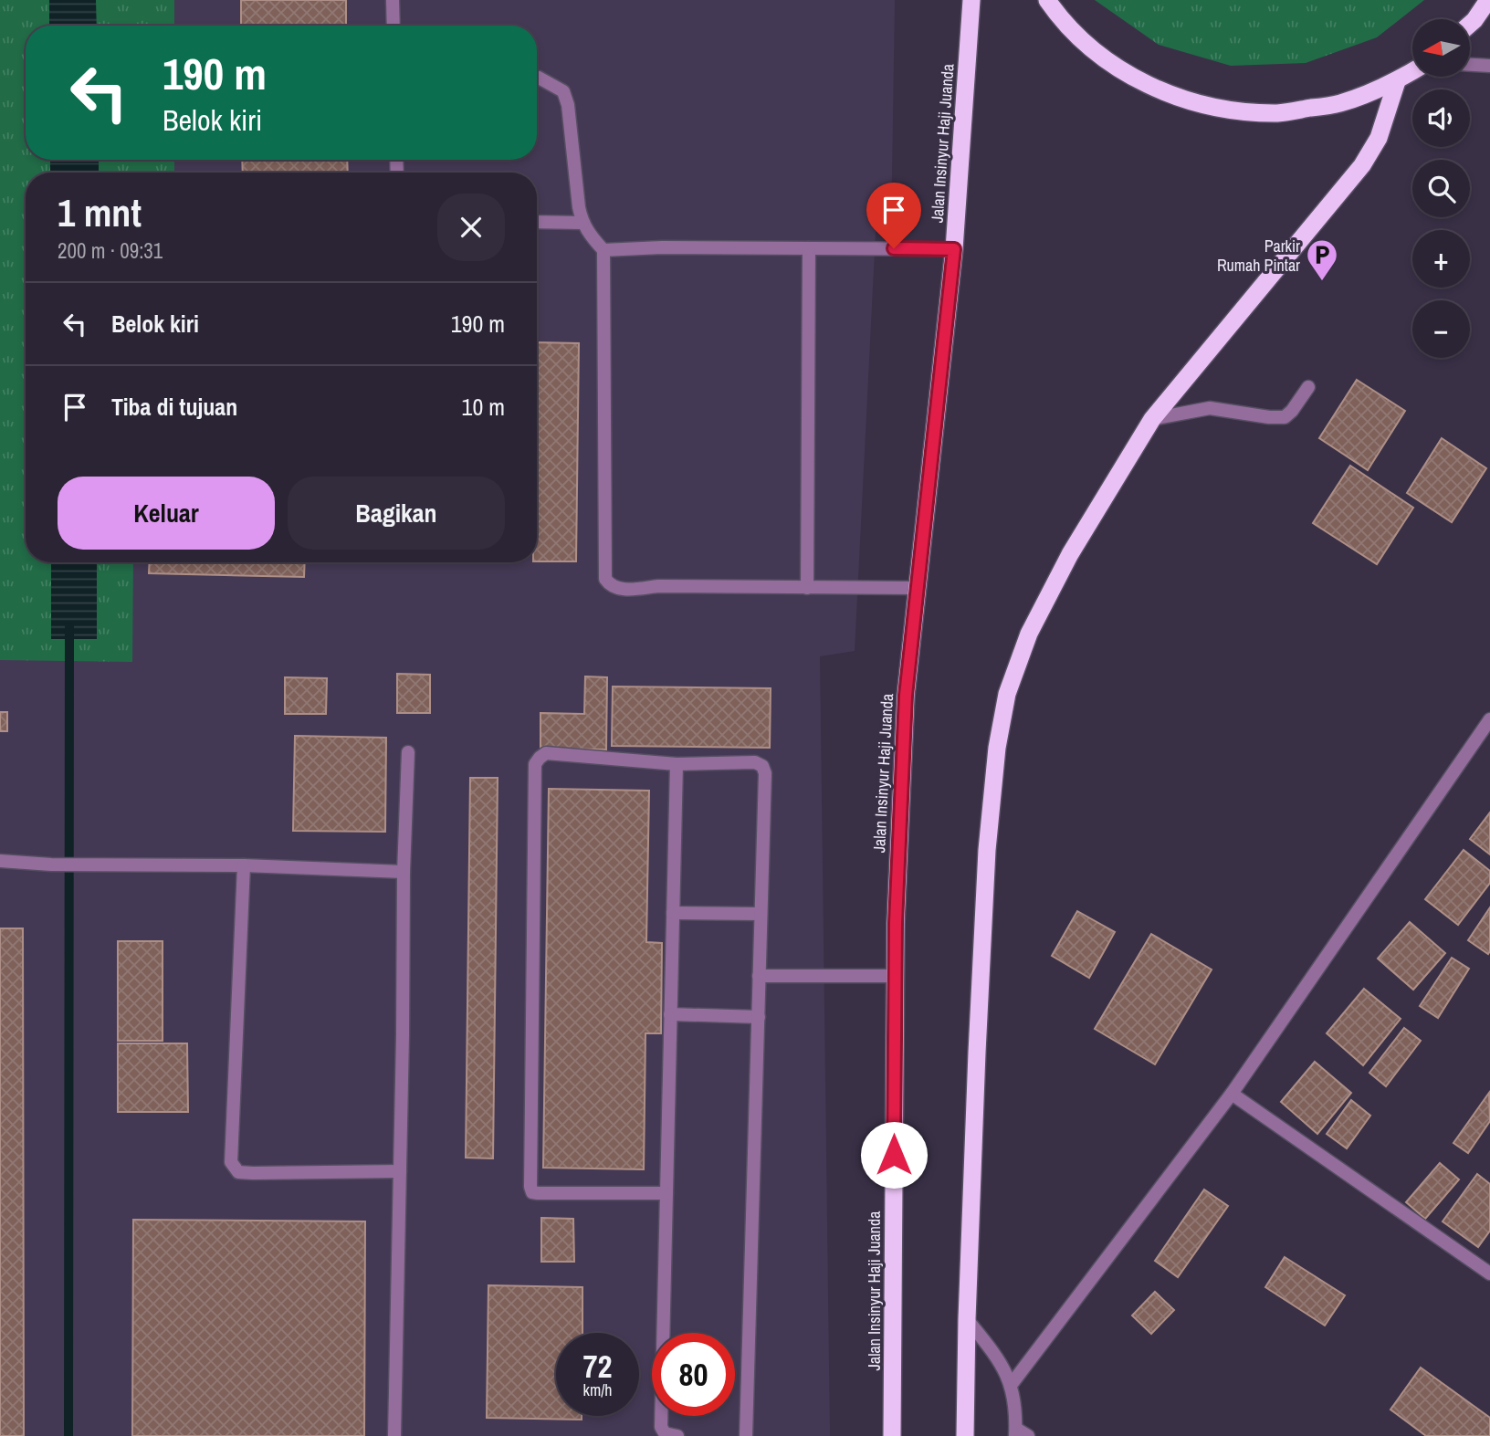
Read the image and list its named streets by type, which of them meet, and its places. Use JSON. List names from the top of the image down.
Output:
{
  "streets": {
    "highway": ["Jalan Insinyur Haji Juanda"]
  },
  "places": {
    "parking": ["Parkir Rumah Pintar"]
  },
  "north": "left",
  "page": {
    "map_buttons": ["+", "−"],
    "turn": ["190 m", "Belok kiri"],
    "heading": ["1 mnt", "200 m · 09:31"],
    "list": [
      {
        "name": "Belok kiri",
        "value": "190 m"
      },
      {
        "name": "Tiba di tujuan",
        "value": "10 m"
      }
    ],
    "buttons": ["Keluar", "Bagikan"],
    "speed": "72 km/h",
    "limit": "80"
  }
}
